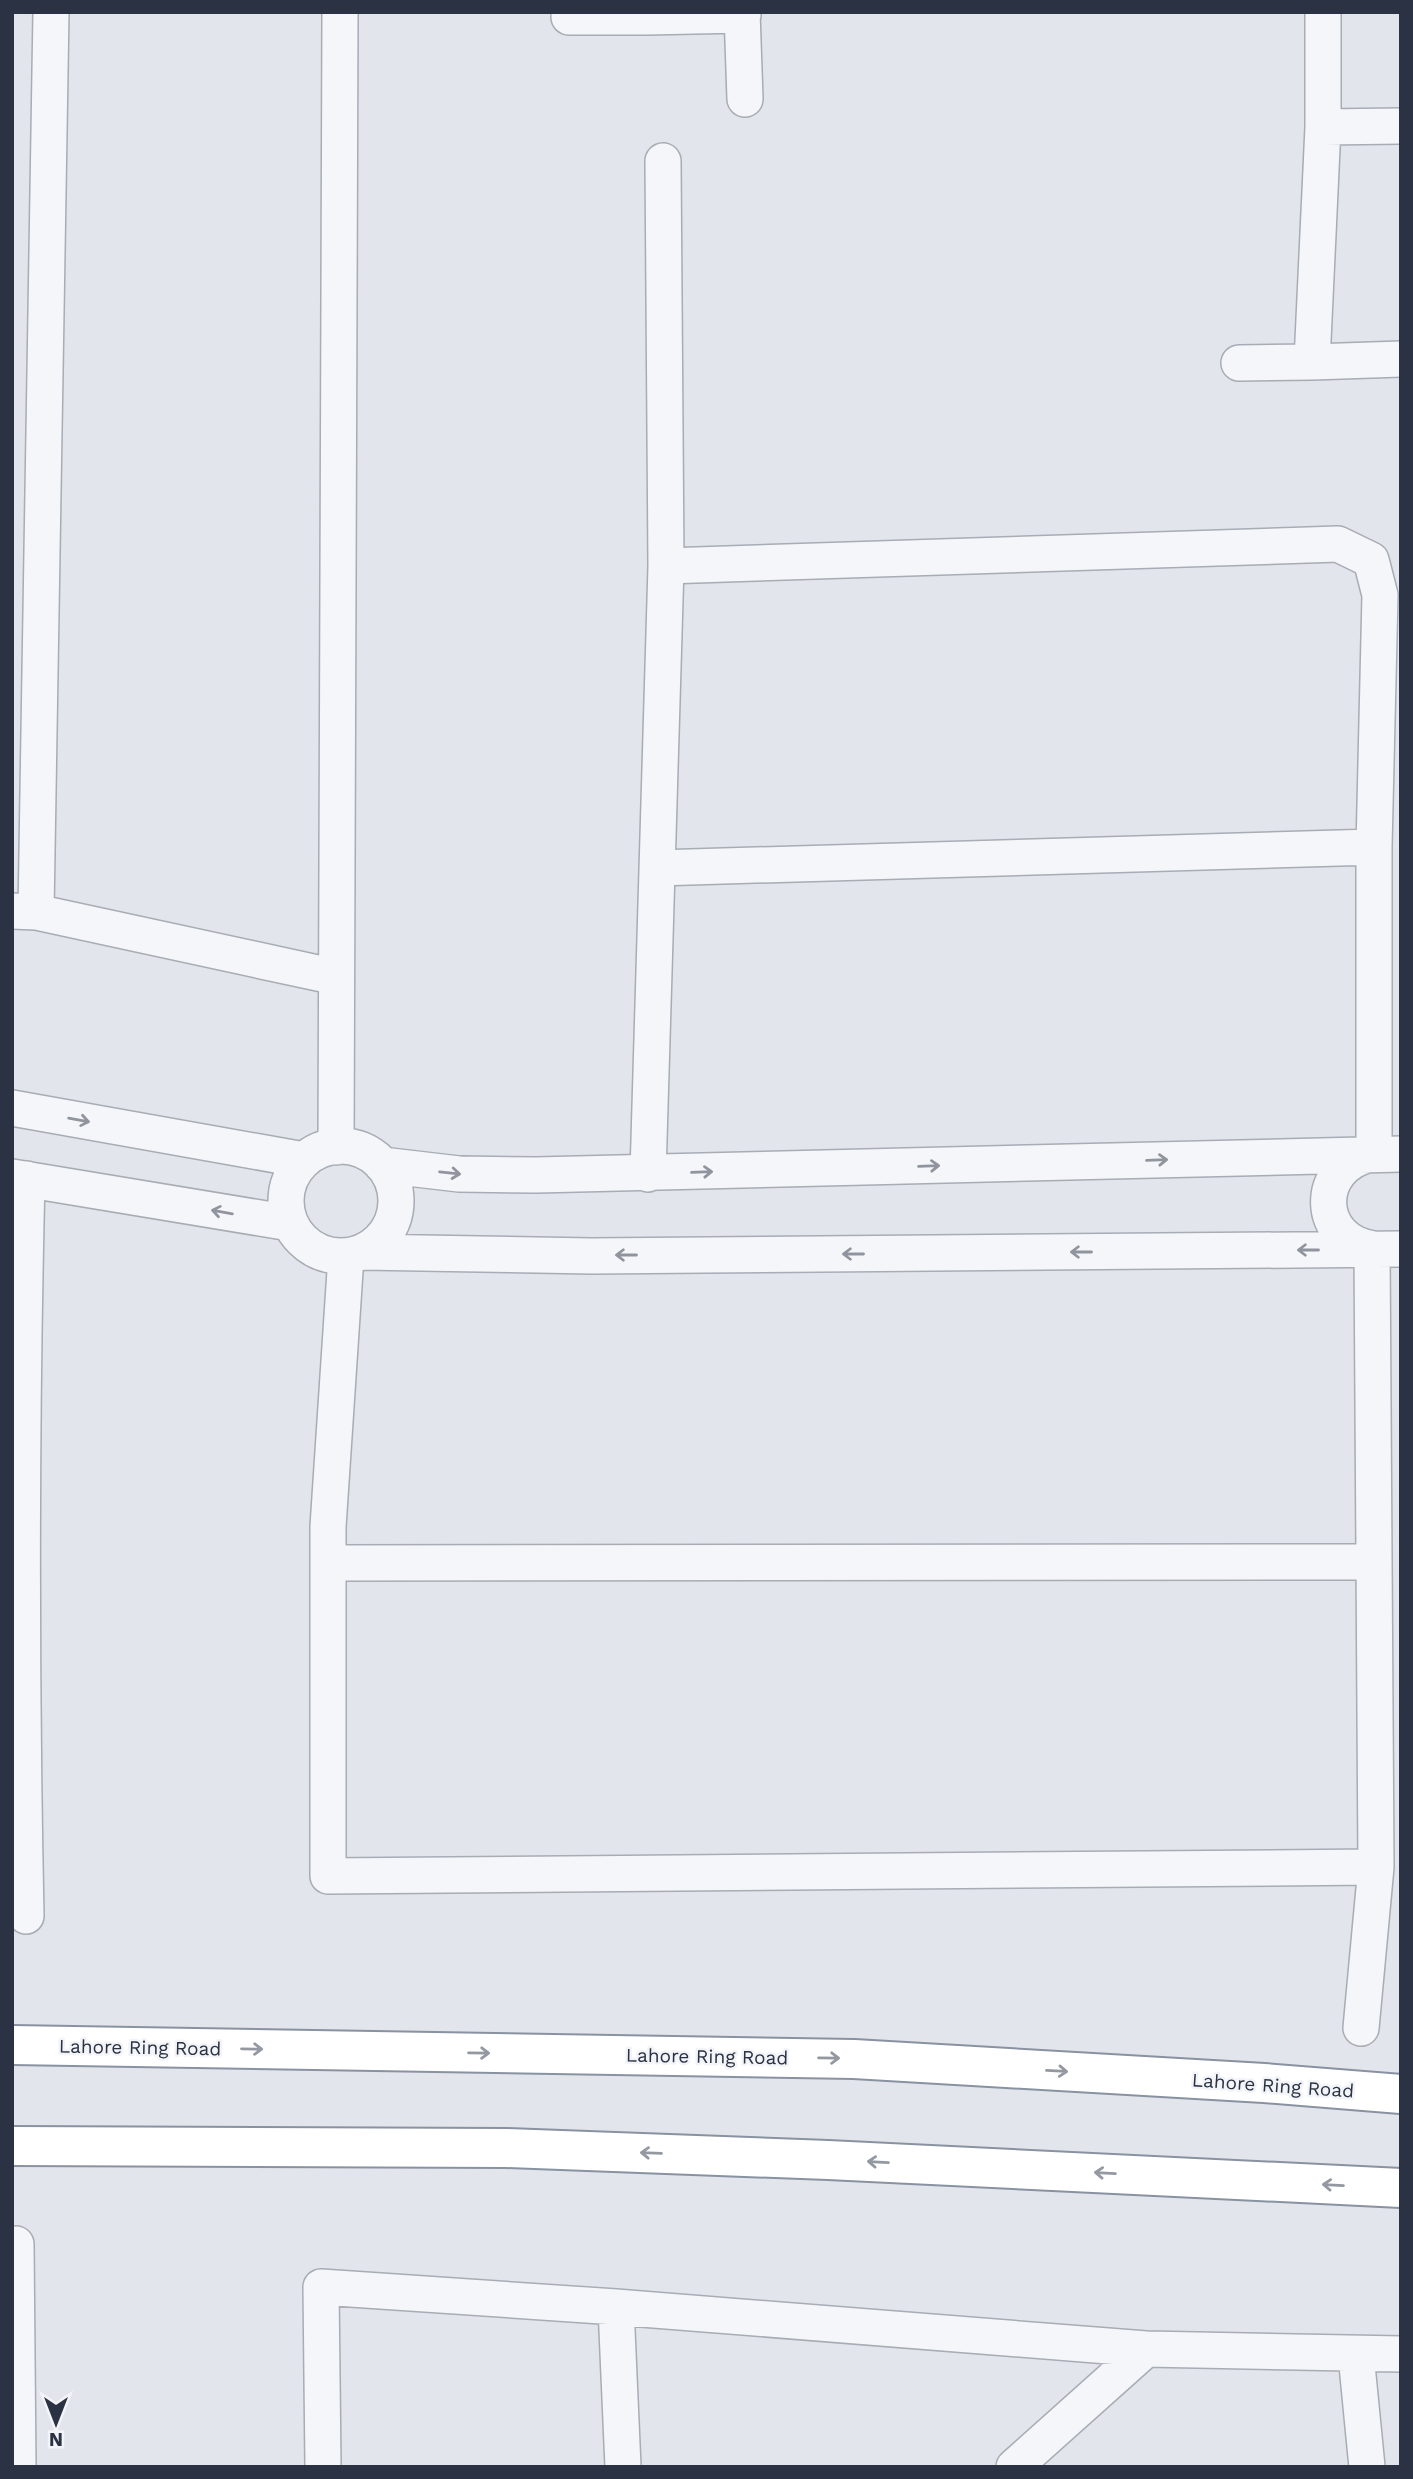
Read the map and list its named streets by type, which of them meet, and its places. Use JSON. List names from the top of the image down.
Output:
{
  "streets": {
    "highway": ["Lahore Ring Road"]
  },
  "north": "bottom"
}
